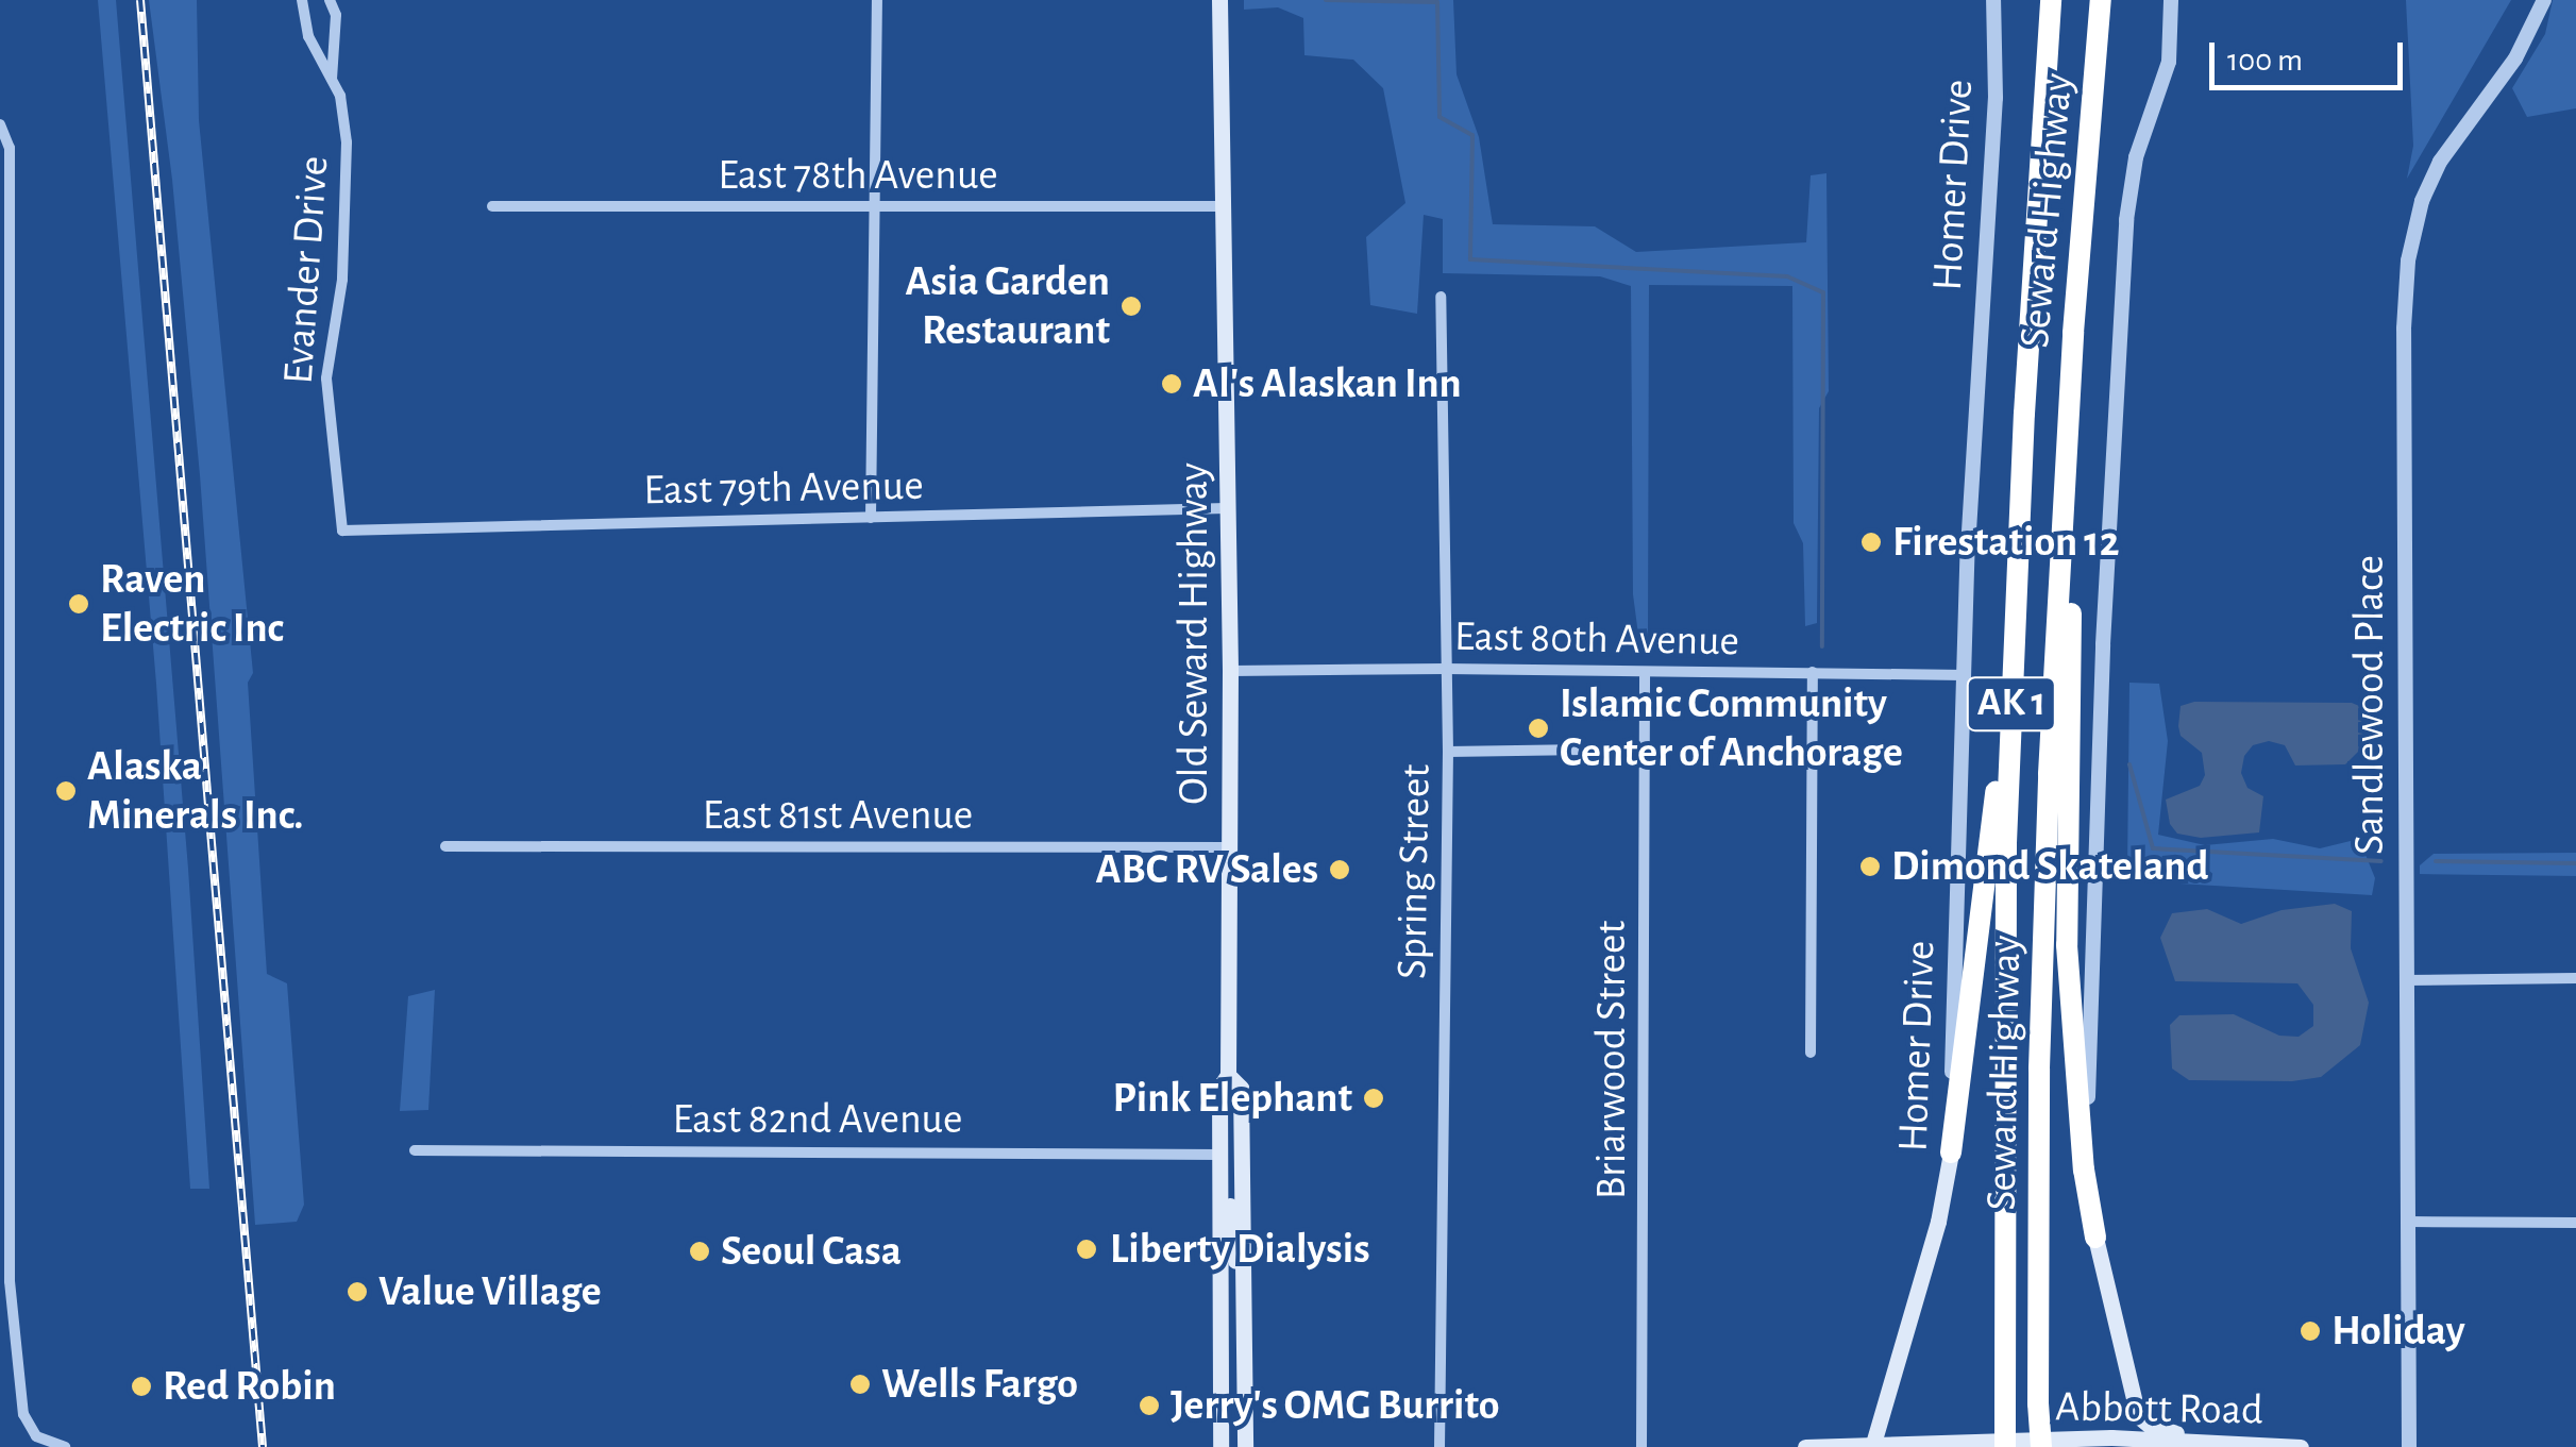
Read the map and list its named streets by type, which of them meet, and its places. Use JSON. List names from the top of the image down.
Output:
{
  "streets": {
    "highway": ["Seward Highway", "AK 1"],
    "main road": ["Homer Drive", "Old Seward Highway", "Abbott Road"],
    "street": [
      "East 78th Avenue",
      "Evander Drive",
      "East 79th Avenue",
      "East 80th Avenue",
      "Sandlewood Place",
      "East 81st Avenue",
      "Spring Street",
      "Briarwood Street",
      "East 82nd Avenue"
    ]
  },
  "crossings": [
    ["East 78th Avenue", "Old Seward Highway"],
    ["Homer Drive", "East 80th Avenue"],
    ["Homer Drive", "Abbott Road"],
    ["Seward Highway", "Abbott Road"],
    ["Evander Drive", "East 79th Avenue"],
    ["East 79th Avenue", "Old Seward Highway"],
    ["Old Seward Highway", "East 80th Avenue"],
    ["Old Seward Highway", "East 81st Avenue"],
    ["Old Seward Highway", "East 82nd Avenue"],
    ["East 80th Avenue", "Spring Street"],
    ["East 80th Avenue", "Briarwood Street"]
  ],
  "places": [
    "Asia Garden Restaurant",
    "Al's Alaskan Inn",
    "Firestation 12",
    "Raven Electric Inc",
    "Islamic Community Center of Anchorage",
    "Alaska Minerals Inc.",
    "Dimond Skateland",
    "ABC RV Sales",
    "Pink Elephant",
    "Liberty Dialysis",
    "Seoul Casa",
    "Value Village",
    "Holiday",
    "Wells Fargo",
    "Red Robin",
    "Jerry's OMG Burrito"
  ],
  "scale_bar": "100 m"
}
